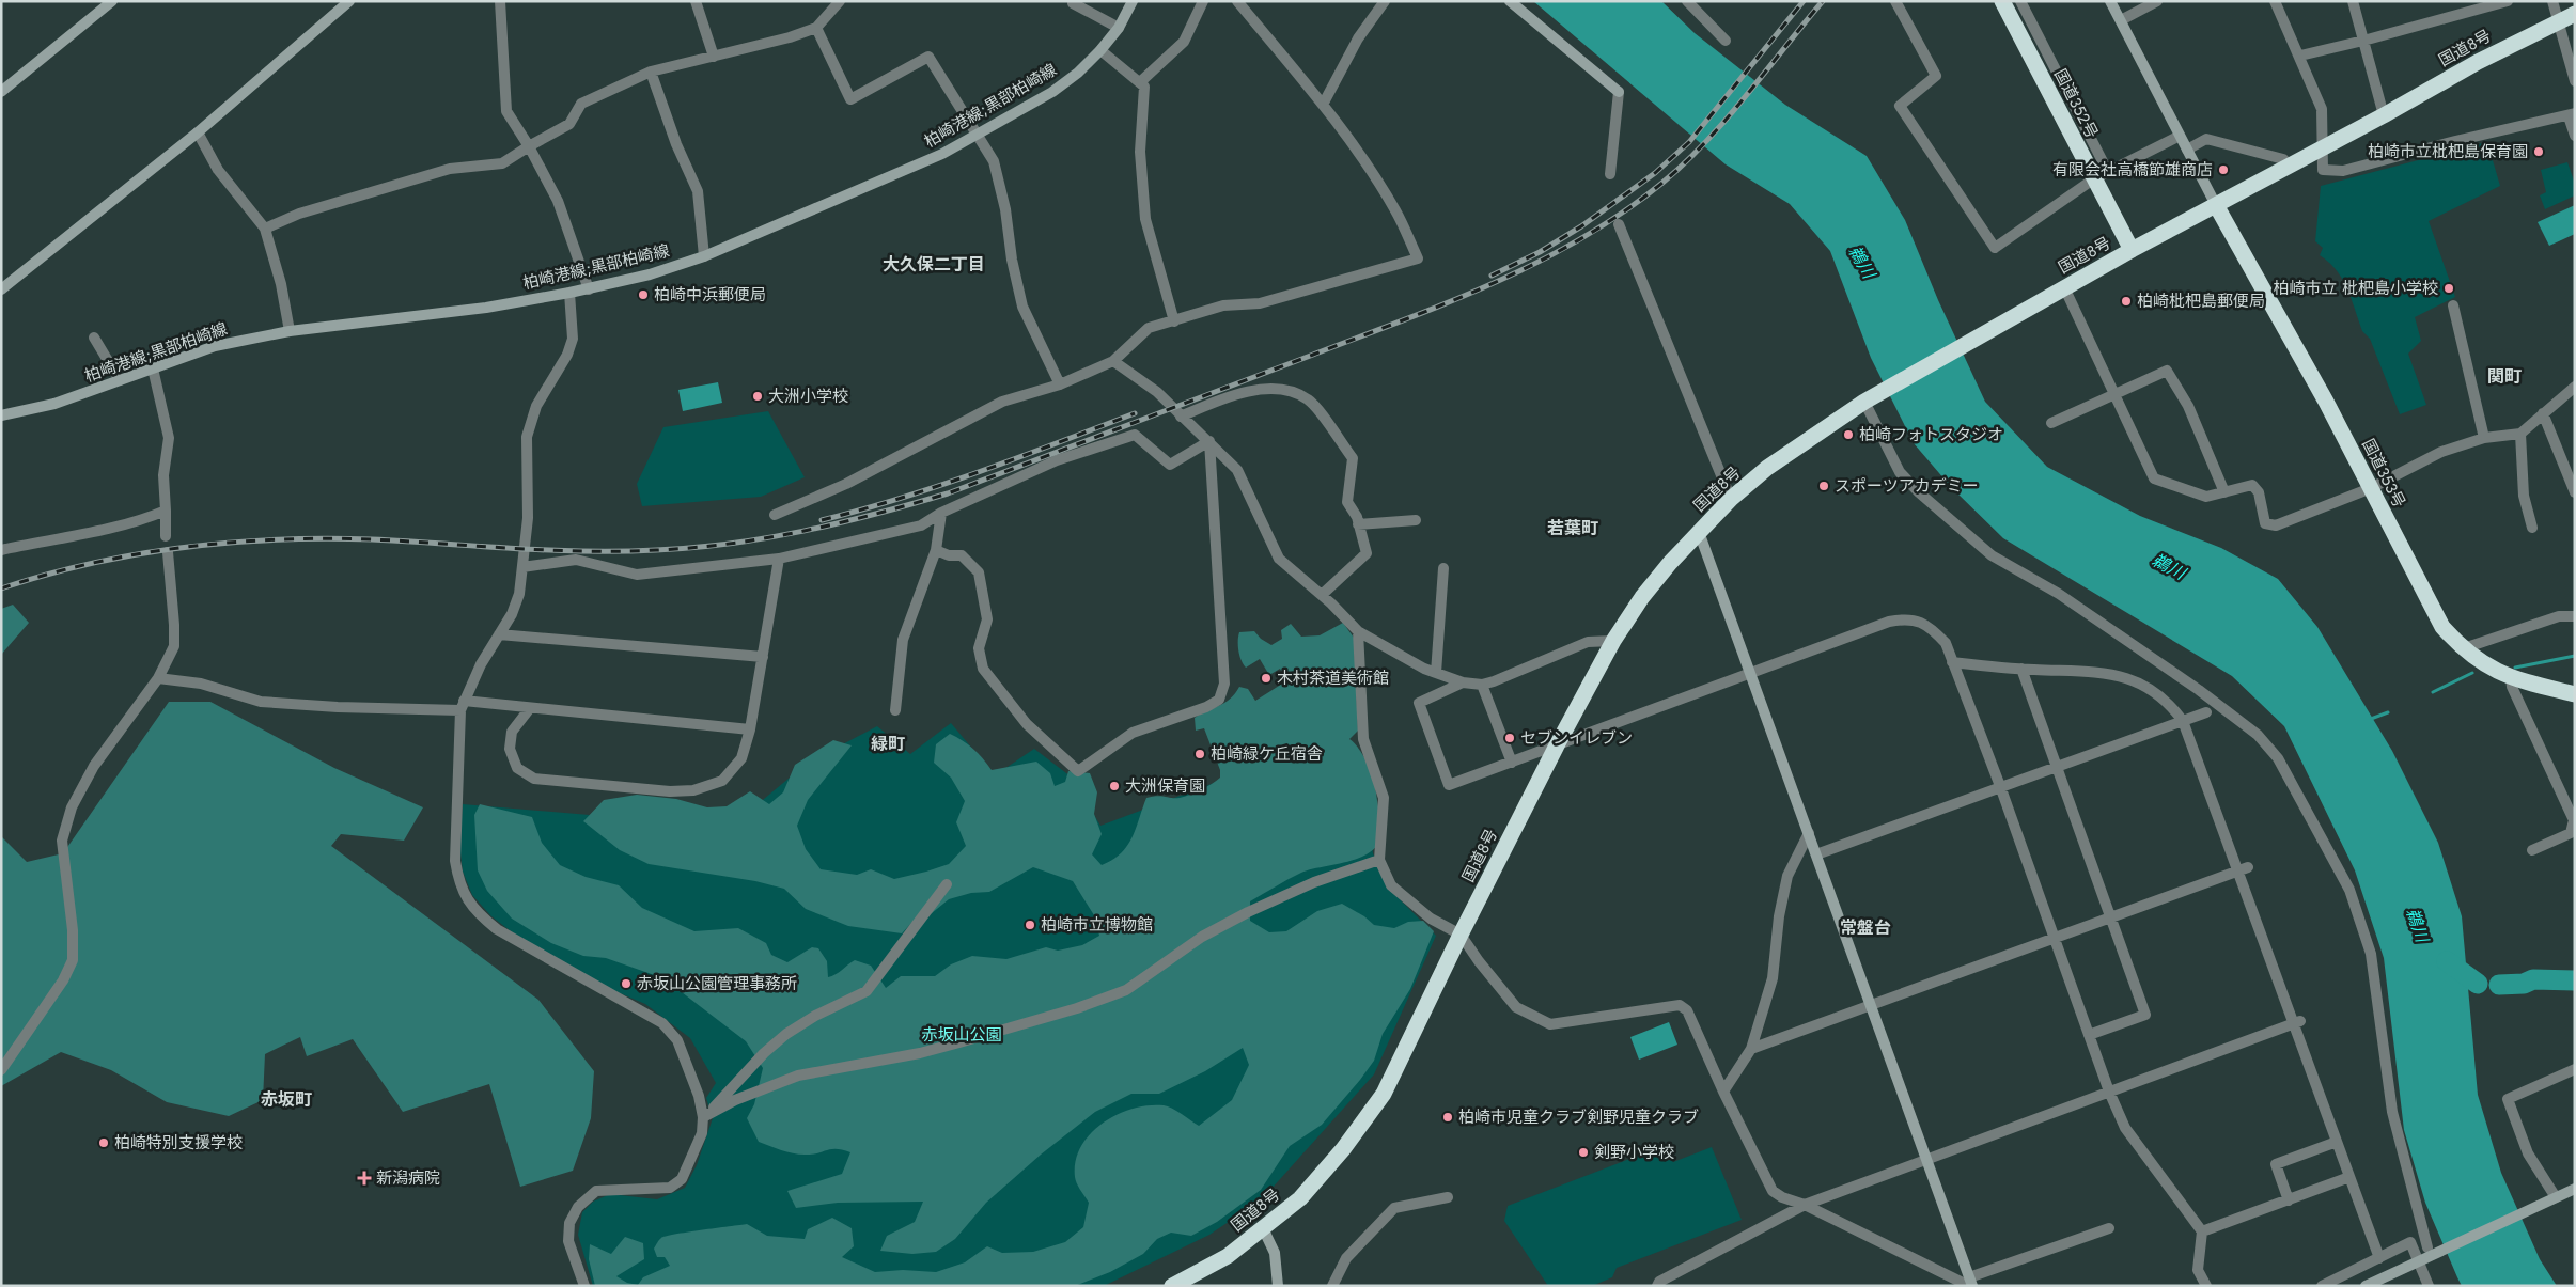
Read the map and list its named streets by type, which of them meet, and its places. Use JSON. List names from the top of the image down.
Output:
{
  "streets": {
    "highway": ["国道8号", "国道352号", "国道353号"],
    "street": ["柏崎港線;黒部柏崎線"]
  },
  "crossings": [
    ["国道8号", "国道352号"],
    ["国道8号", "国道353号"]
  ],
  "districts": [
    "大久保二丁目",
    "関町",
    "若葉町",
    "緑町",
    "常盤台",
    "赤坂町"
  ],
  "water": ["鵜川"],
  "parks": ["赤坂山公園"],
  "places": {
    "other": [
      "柏崎市立枇杷島保育園",
      "有限会社高橋節雄商店",
      "柏崎市立 枇杷島小学校",
      "柏崎中浜郵便局",
      "柏崎枇杷島郵便局",
      "大洲小学校",
      "柏崎フォトスタジオ",
      "スポーツアカデミー",
      "木村茶道美術館",
      "セブンイレブン",
      "柏崎緑ケ丘宿舎",
      "大洲保育園",
      "柏崎市立博物館",
      "赤坂山公園管理事務所",
      "柏崎市児童クラブ剣野児童クラブ",
      "柏崎特別支援学校",
      "剣野小学校"
    ],
    "health": ["新潟病院"]
  }
}
